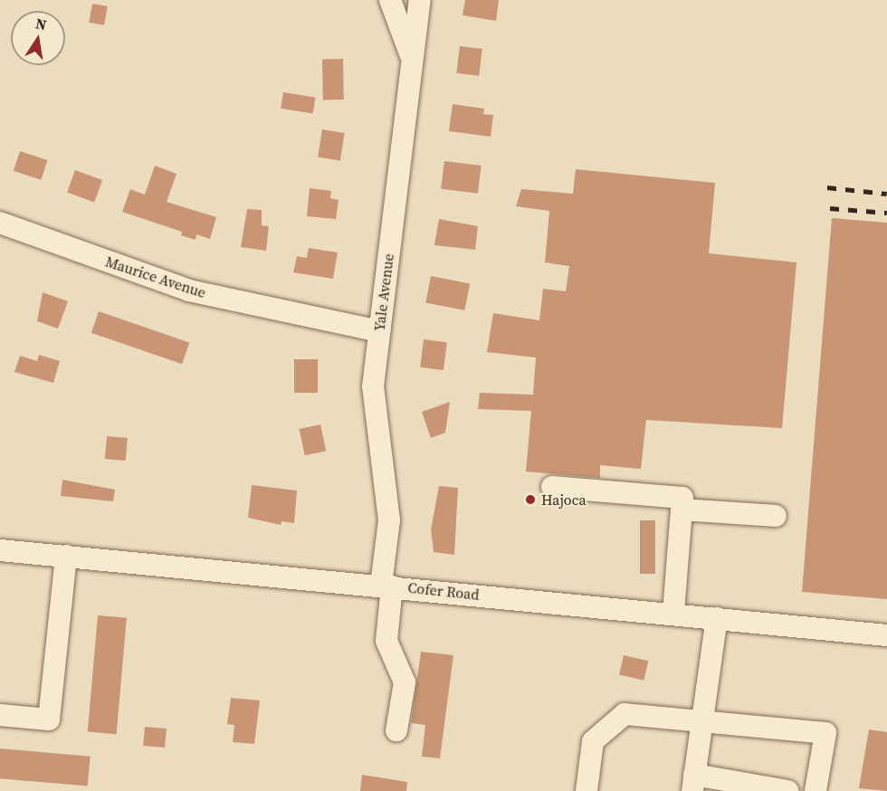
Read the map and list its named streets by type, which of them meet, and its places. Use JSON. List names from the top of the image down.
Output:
{
  "streets": {
    "street": ["Maurice Avenue", "Yale Avenue", "Cofer Road"]
  },
  "crossings": [
    ["Maurice Avenue", "Yale Avenue"],
    ["Yale Avenue", "Cofer Road"]
  ],
  "places": ["Hajoca"],
  "north": "top"
}
